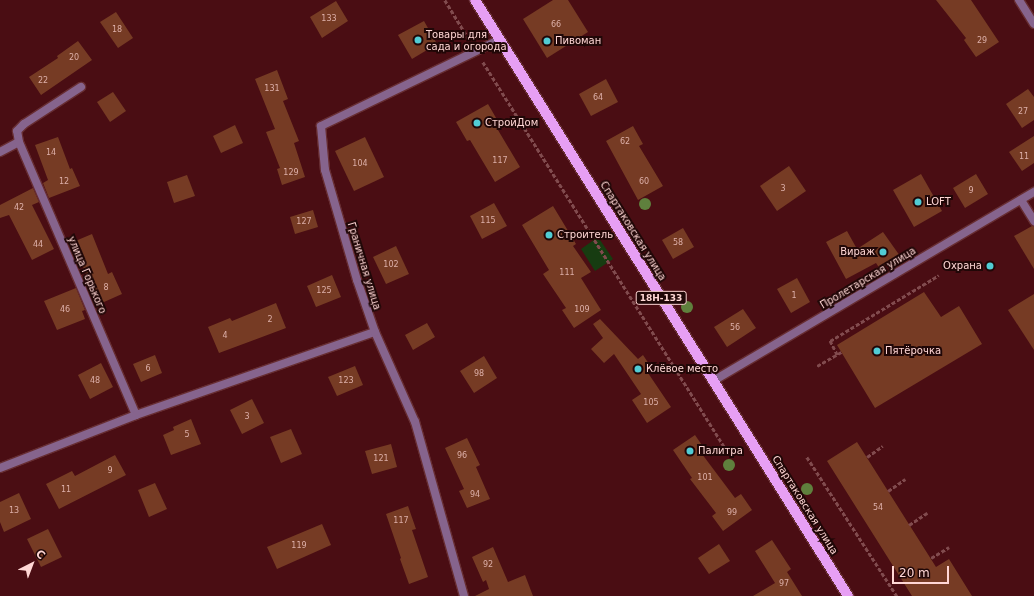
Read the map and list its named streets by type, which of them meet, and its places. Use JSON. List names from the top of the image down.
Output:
{
  "streets": {
    "main road": ["Спартаковская улица", "18Н-133"],
    "street": ["Граничная улица", "улица Горького", "Пролетарская улица"]
  },
  "crossings": [
    ["Спартаковская улица", "Граничная улица"],
    ["Спартаковская улица", "Пролетарская улица"]
  ],
  "places": [
    "Товары для сада и огорода",
    "Пивоман",
    "СтройДом",
    "LOFT",
    "Строитель",
    "Вираж",
    "Охрана",
    "Пятёрочка",
    "Клёвое место",
    "Палитра"
  ],
  "house_numbers": [
    "133",
    "66",
    "18",
    "29",
    "20",
    "22",
    "131",
    "64",
    "27",
    "62",
    "14",
    "11",
    "117",
    "104",
    "129",
    "12",
    "60",
    "3",
    "9",
    "42",
    "115",
    "127",
    "58",
    "44",
    "102",
    "111",
    "8",
    "125",
    "1",
    "46",
    "109",
    "2",
    "56",
    "4",
    "6",
    "98",
    "48",
    "123",
    "105",
    "3",
    "5",
    "96",
    "121",
    "9",
    "101",
    "11",
    "94",
    "54",
    "13",
    "99",
    "117",
    "119",
    "92",
    "97"
  ],
  "scale_bar": "20 m",
  "north": "top right"
}
